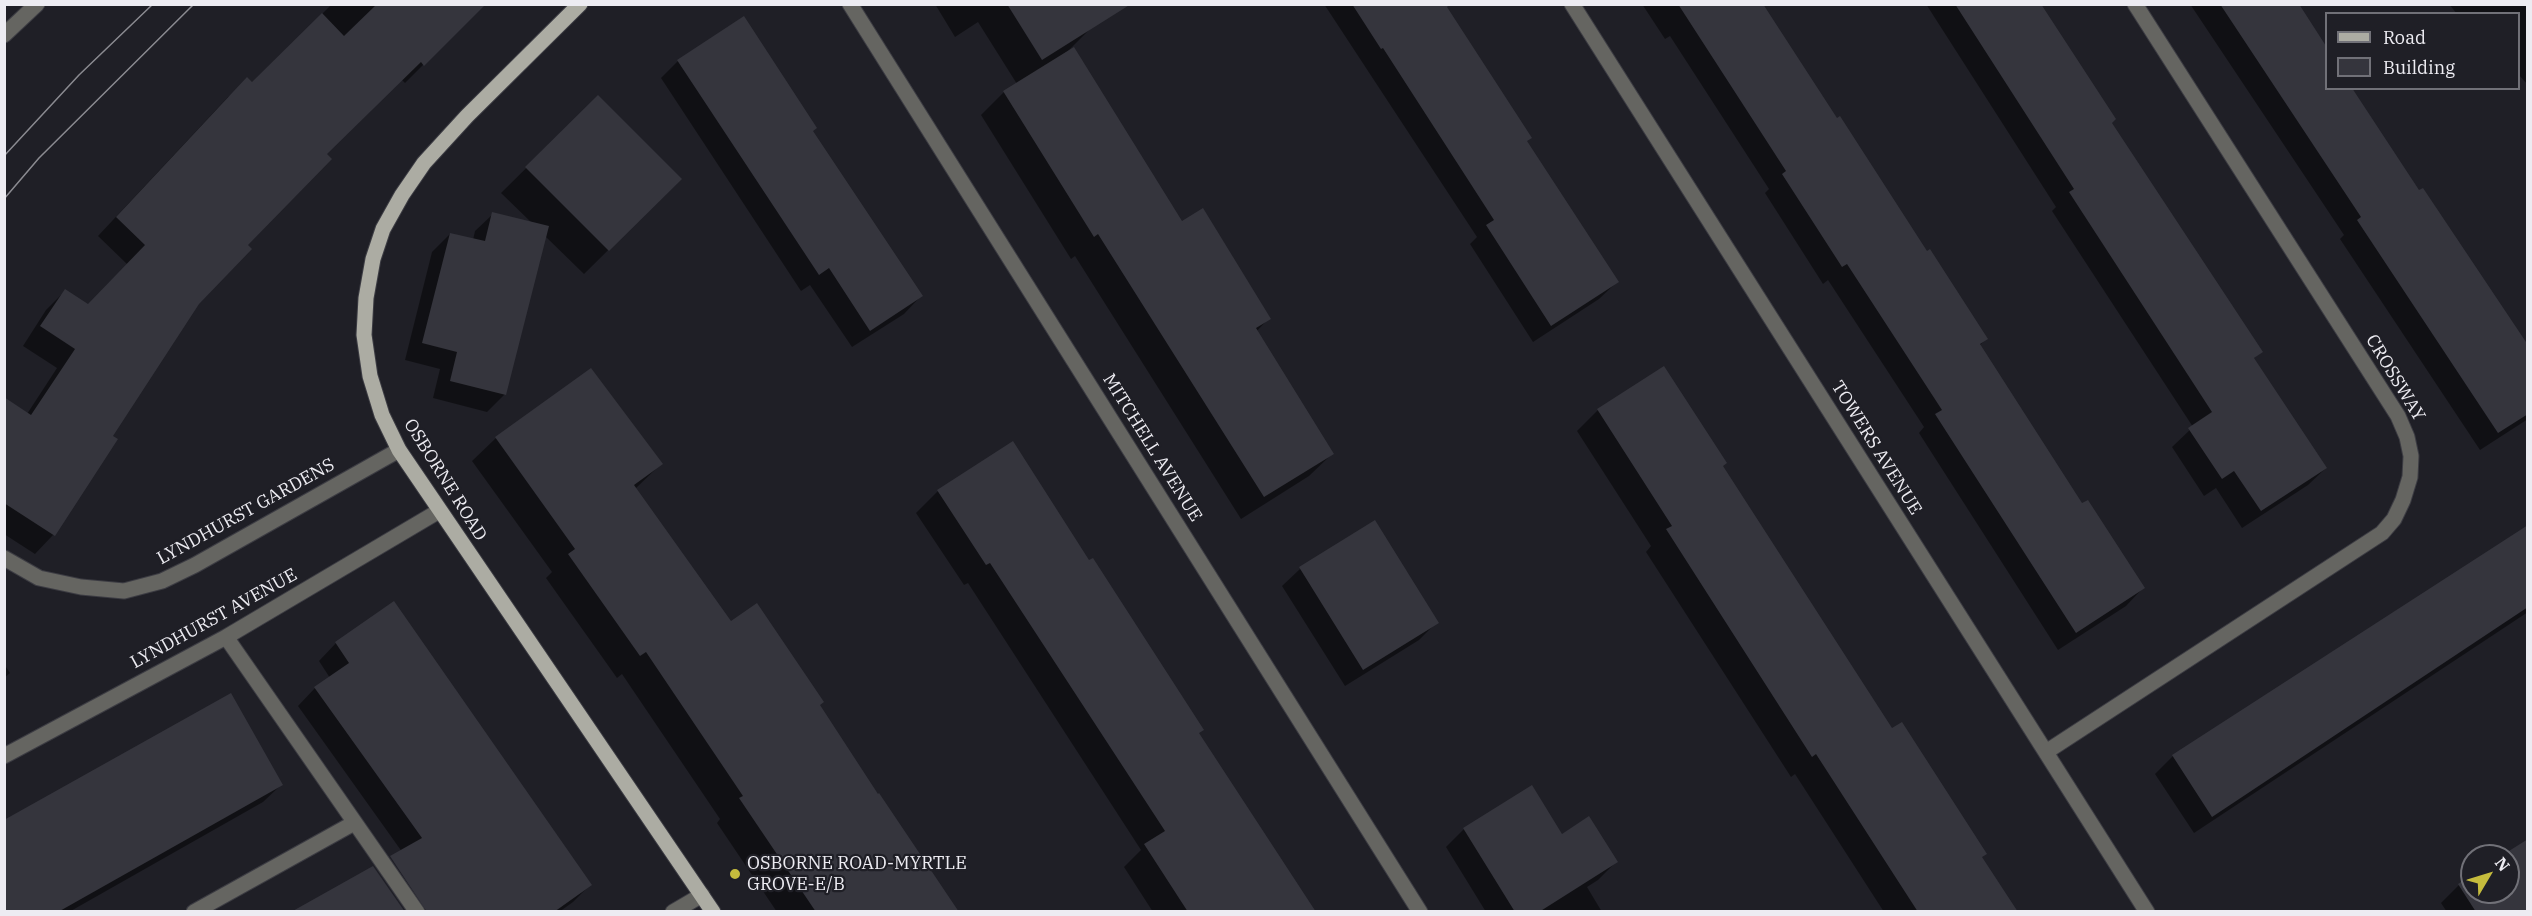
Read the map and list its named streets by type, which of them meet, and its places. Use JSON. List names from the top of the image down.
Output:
{
  "streets": {
    "main road": ["OSBORNE ROAD"],
    "street": [
      "CROSSWAY",
      "MITCHELL AVENUE",
      "TOWERS AVENUE",
      "LYNDHURST GARDENS",
      "LYNDHURST AVENUE"
    ]
  },
  "crossings": [
    ["CROSSWAY", "TOWERS AVENUE"],
    ["OSBORNE ROAD", "LYNDHURST GARDENS"],
    ["OSBORNE ROAD", "LYNDHURST AVENUE"]
  ],
  "places": ["OSBORNE ROAD-MYRTLE GROVE-E/B"],
  "legend": ["Road", "Building"],
  "north": "top right"
}
